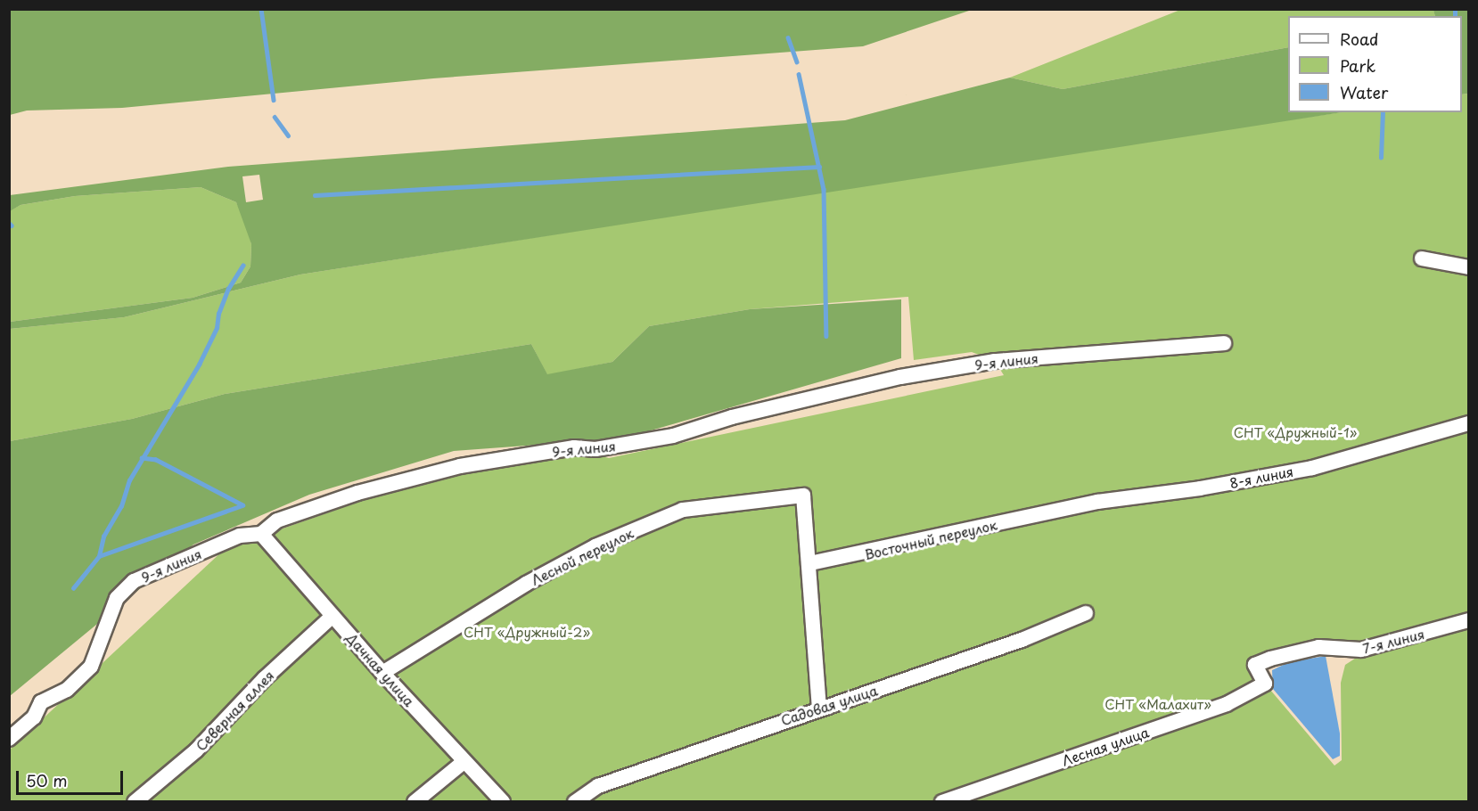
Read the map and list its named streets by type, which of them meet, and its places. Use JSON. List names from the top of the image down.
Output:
{
  "streets": {
    "street": [
      "9-я линия",
      "8-я линия",
      "Восточный переулок",
      "Лесной переулок",
      "7-я линия",
      "Дачная улица",
      "Садовая улица",
      "Северная аллея",
      "Лесная улица"
    ]
  },
  "crossings": [
    ["9-я линия", "Дачная улица"],
    ["8-я линия", "Восточный переулок"],
    ["Восточный переулок", "Лесной переулок"],
    ["Лесной переулок", "Дачная улица"],
    ["7-я линия", "Лесная улица"],
    ["Дачная улица", "Северная аллея"]
  ],
  "parks": ["СНТ «Дружный-1»", "СНТ «Дружный-2»", "СНТ «Малахит»"],
  "legend": ["Road", "Park", "Water"],
  "scale_bar": "50 m"
}
